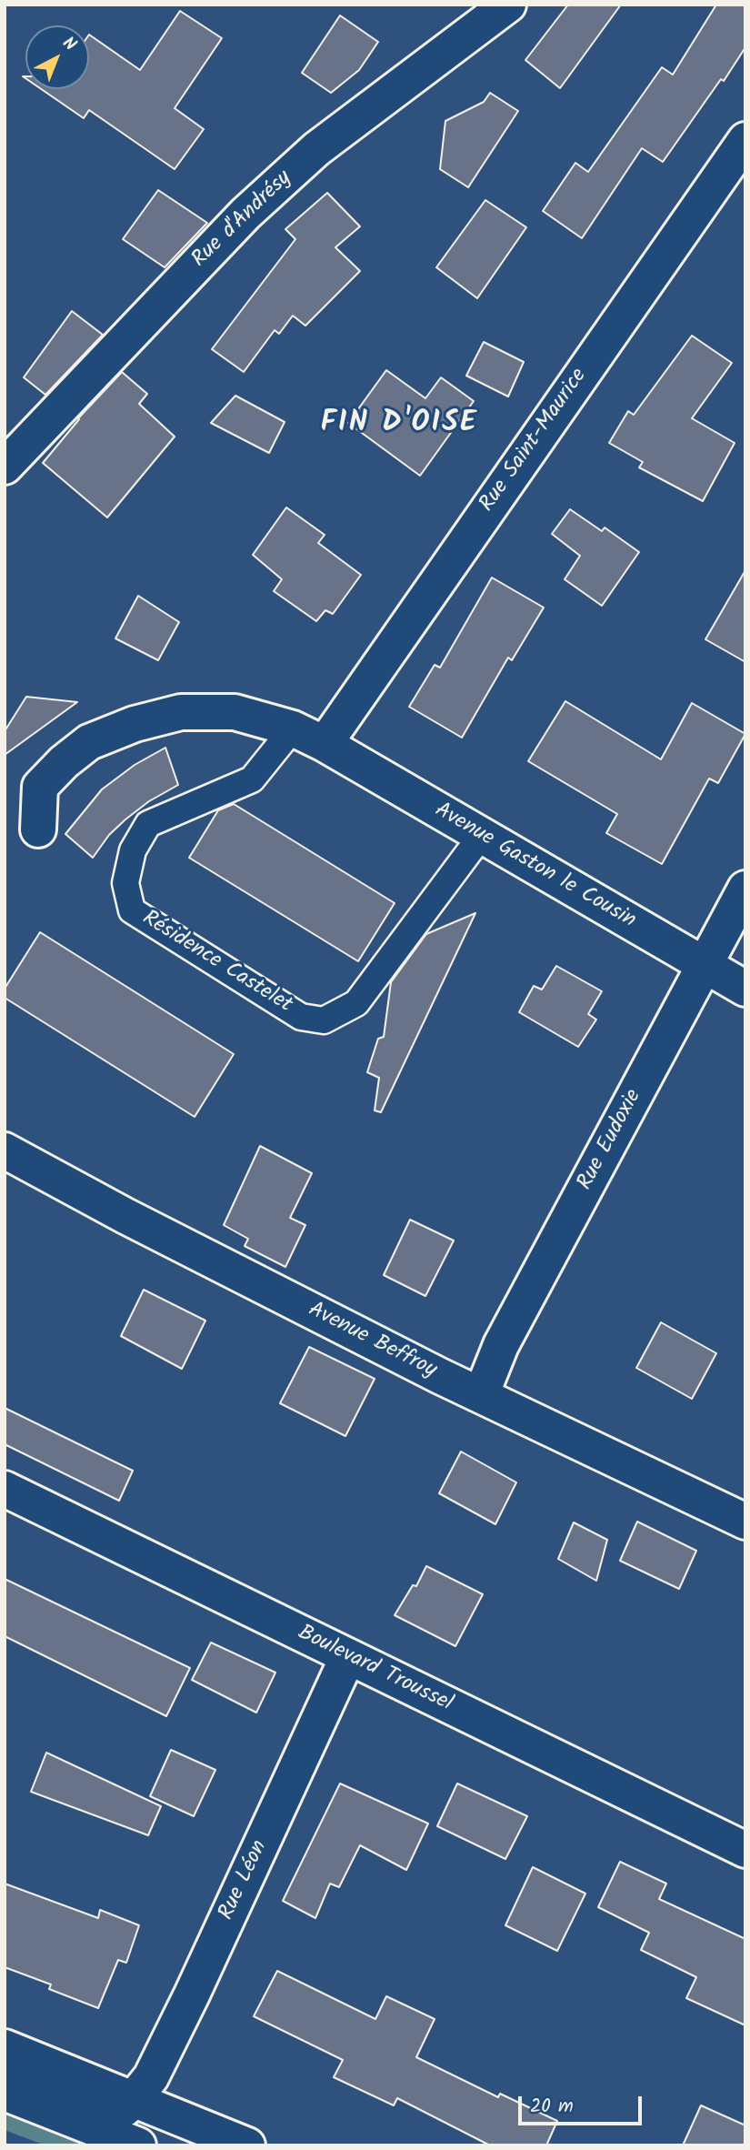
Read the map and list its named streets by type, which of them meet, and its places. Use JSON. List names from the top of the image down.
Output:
{
  "streets": {
    "street": [
      "Rue d'Andrésy",
      "Rue Saint-Maurice",
      "Avenue Gaston le Cousin",
      "Rue Eudoxie",
      "Avenue Beffroy",
      "Boulevard Troussel",
      "Rue Léon"
    ],
    "lane": ["Résidence Castelet"]
  },
  "crossings": [
    ["Rue Saint-Maurice", "Avenue Gaston le Cousin"],
    ["Avenue Gaston le Cousin", "Résidence Castelet"],
    ["Avenue Gaston le Cousin", "Rue Eudoxie"],
    ["Rue Eudoxie", "Avenue Beffroy"],
    ["Boulevard Troussel", "Rue Léon"]
  ],
  "districts": ["FIN D'OISE"],
  "scale_bar": "20 m",
  "north": "top right"
}
